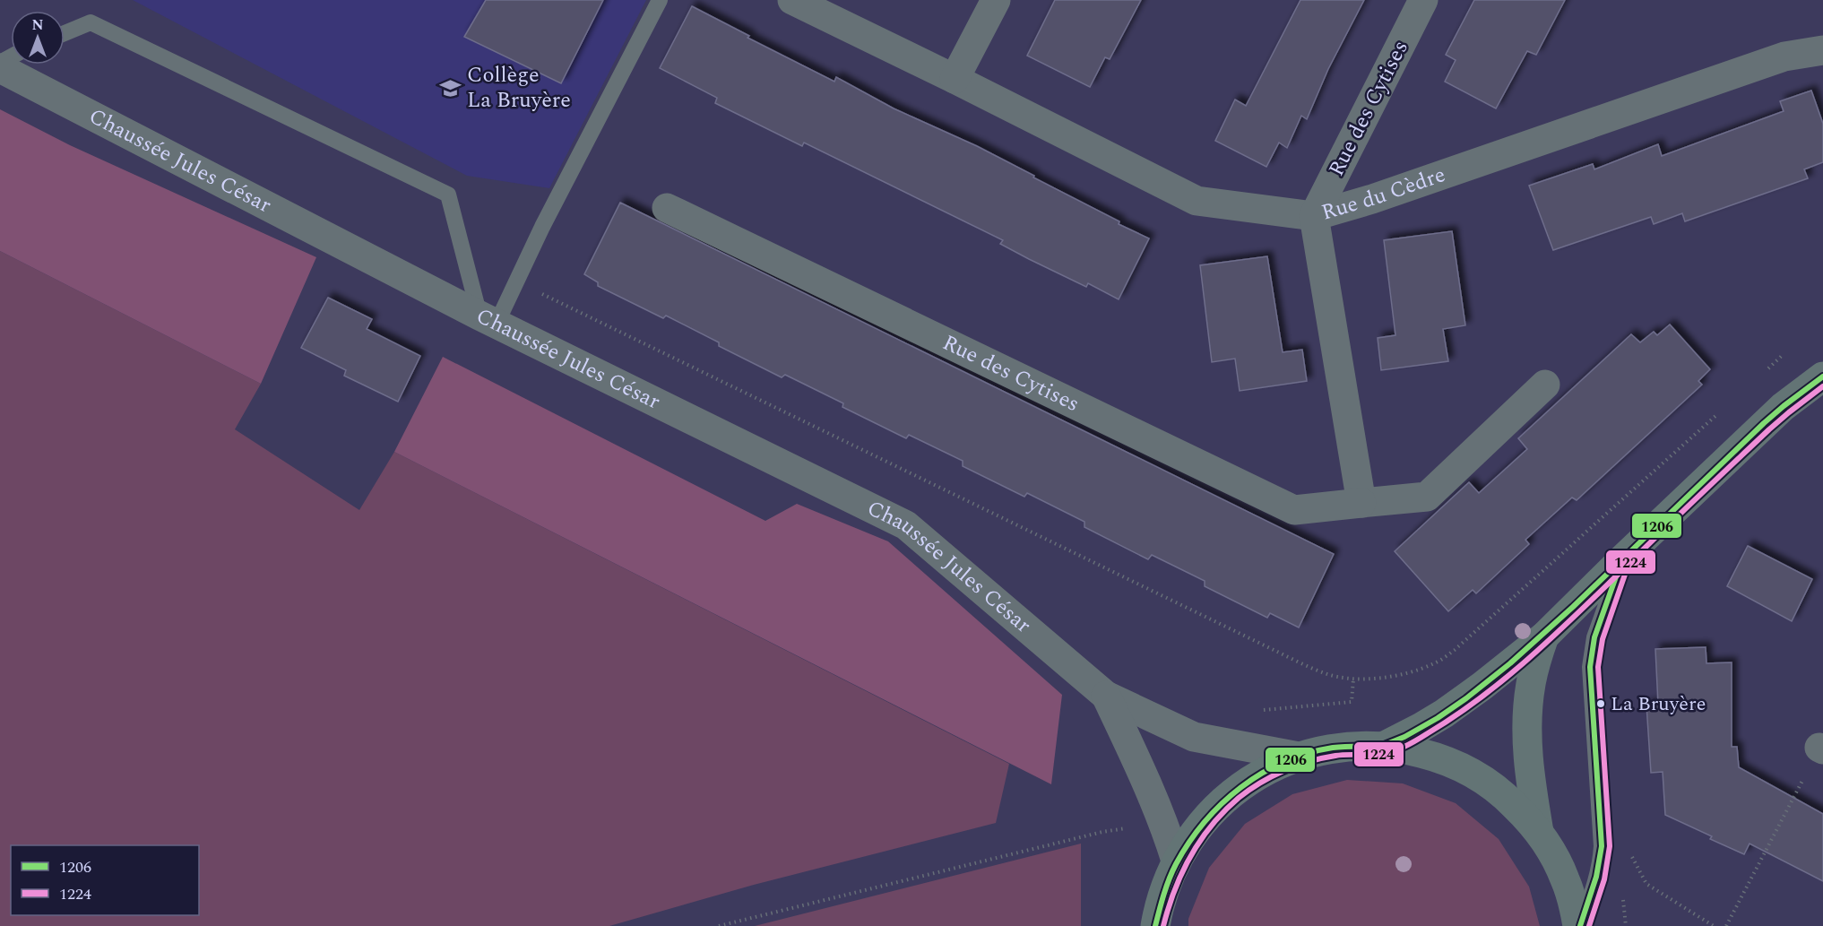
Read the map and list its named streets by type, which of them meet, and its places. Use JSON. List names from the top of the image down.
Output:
{
  "streets": {
    "street": ["Rue des Cytises", "Chaussée Jules César", "Rue du Cèdre"]
  },
  "crossings": [
    ["Rue des Cytises", "Rue du Cèdre"]
  ],
  "places": {
    "school or university": ["Collège La Bruyère"],
    "other": ["La Bruyère"]
  },
  "lines": ["transit line 1206", "transit line 1224"],
  "legend": ["1206", "1224"],
  "north": "top"
}
